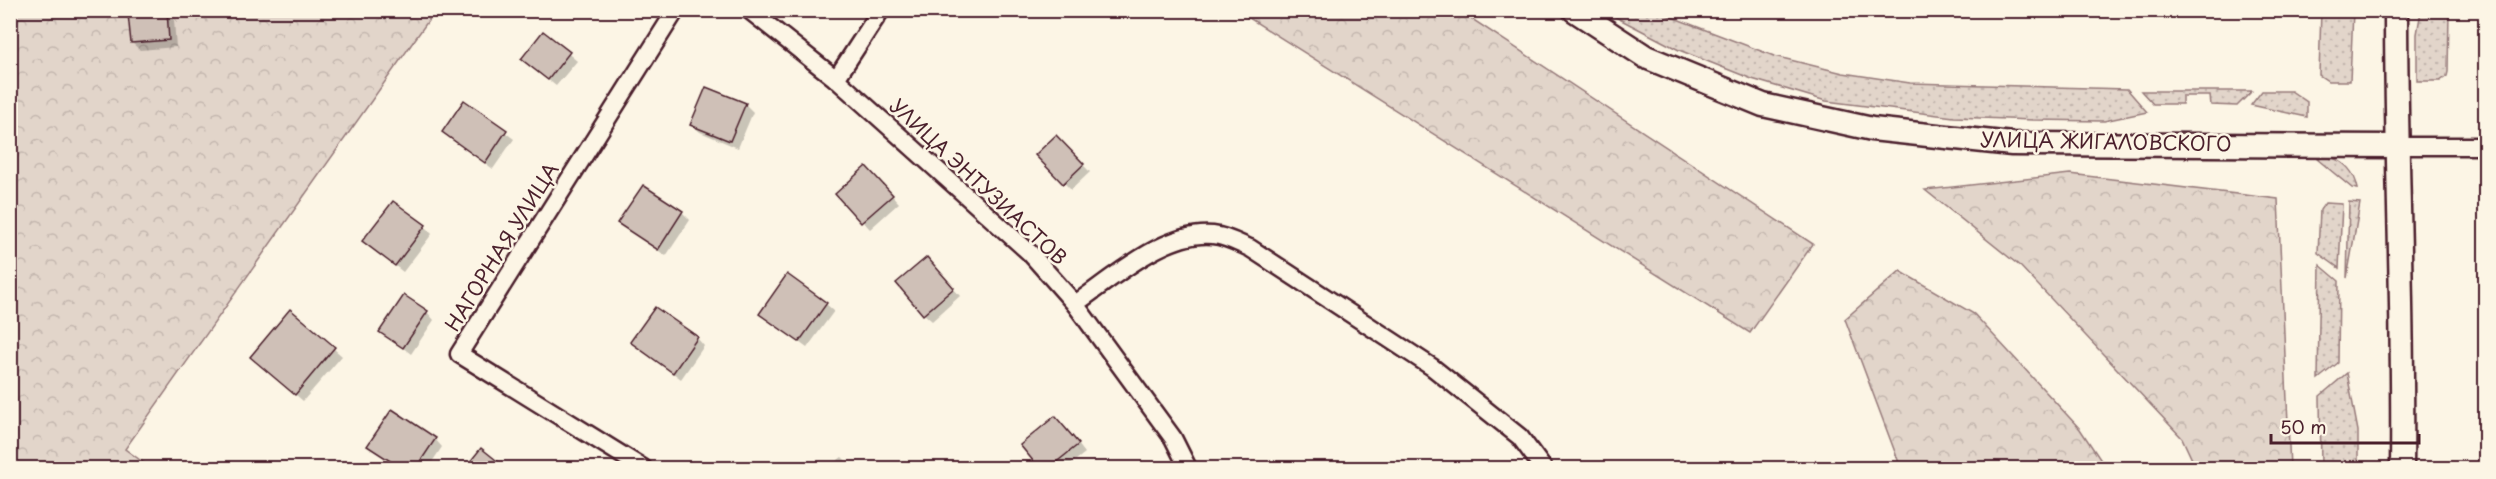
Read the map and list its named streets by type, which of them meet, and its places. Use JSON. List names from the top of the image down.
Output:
{
  "streets": {
    "main road": ["УЛИЦА ЖИГАЛОВСКОГО"],
    "street": ["УЛИЦА ЭНТУЗИАСТОВ", "НАГОРНАЯ УЛИЦА"]
  },
  "scale_bar": "50 m"
}
